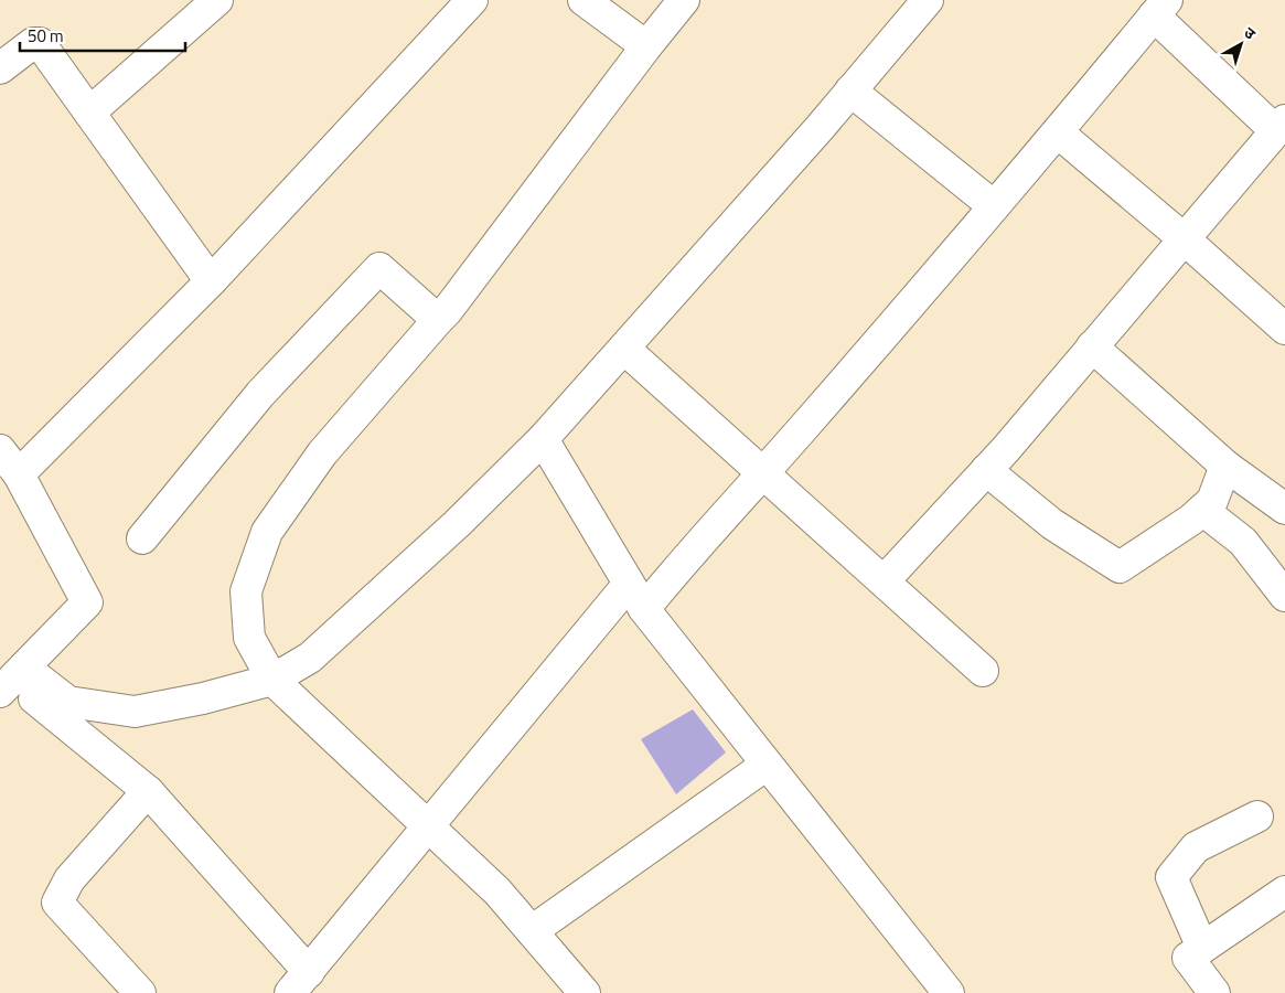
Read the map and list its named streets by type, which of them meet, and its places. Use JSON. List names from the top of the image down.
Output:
{
  "scale_bar": "50 m",
  "north": "top right"
}
